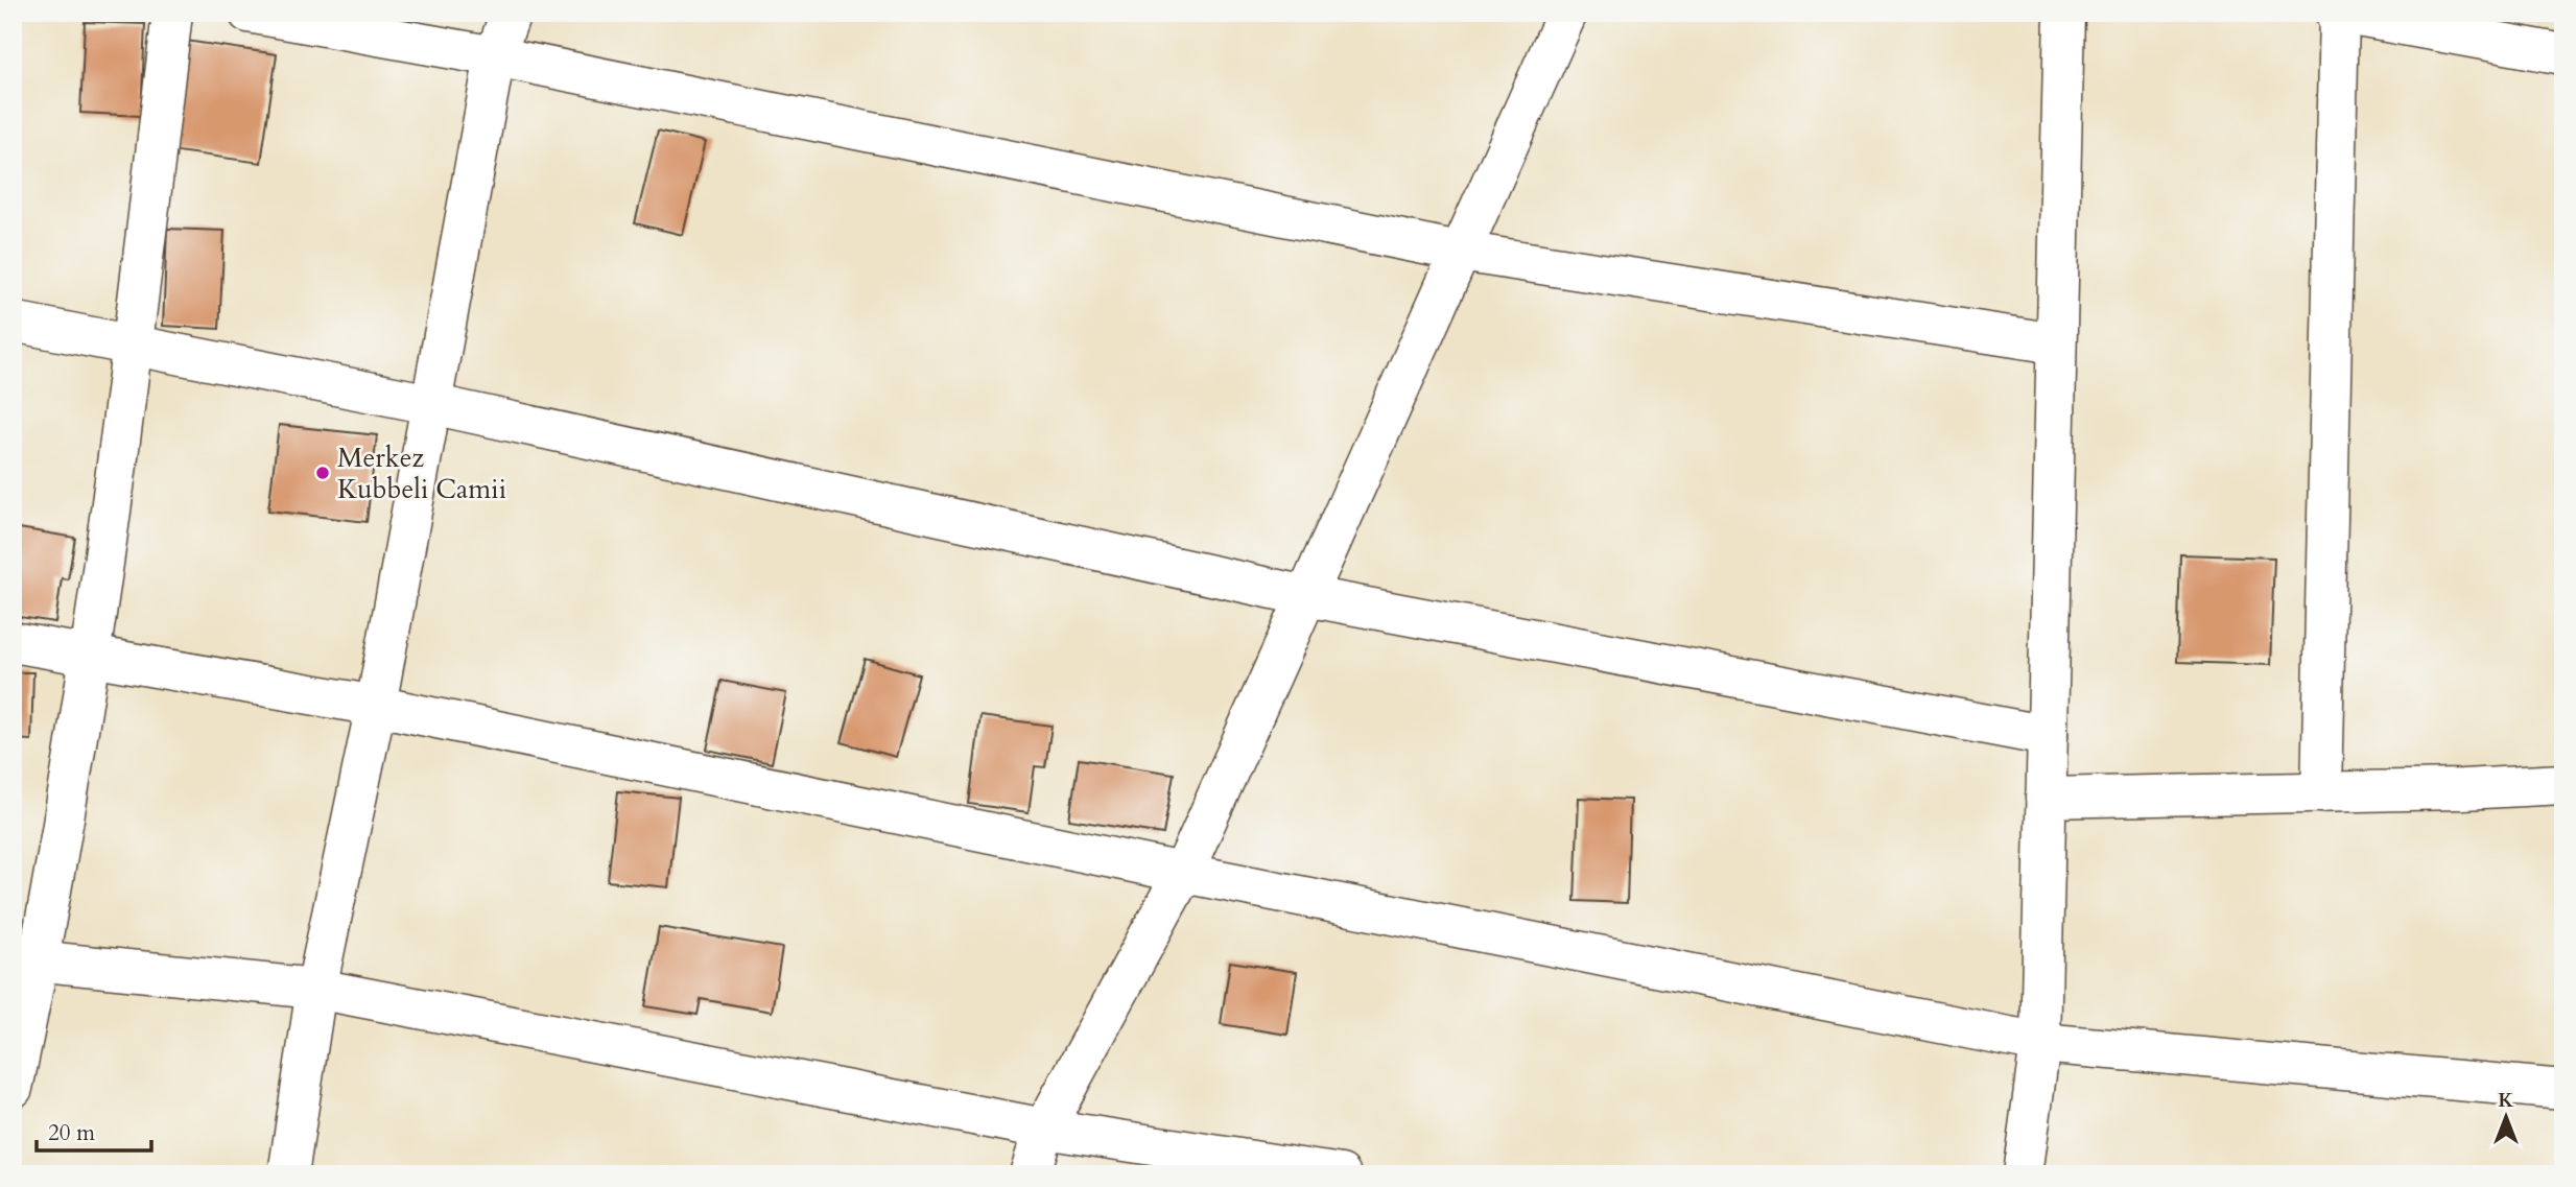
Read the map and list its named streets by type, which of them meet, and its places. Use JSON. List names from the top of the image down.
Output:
{
  "places": ["Merkez Kubbeli Camii"],
  "scale_bar": "20 m",
  "north": "top"
}
